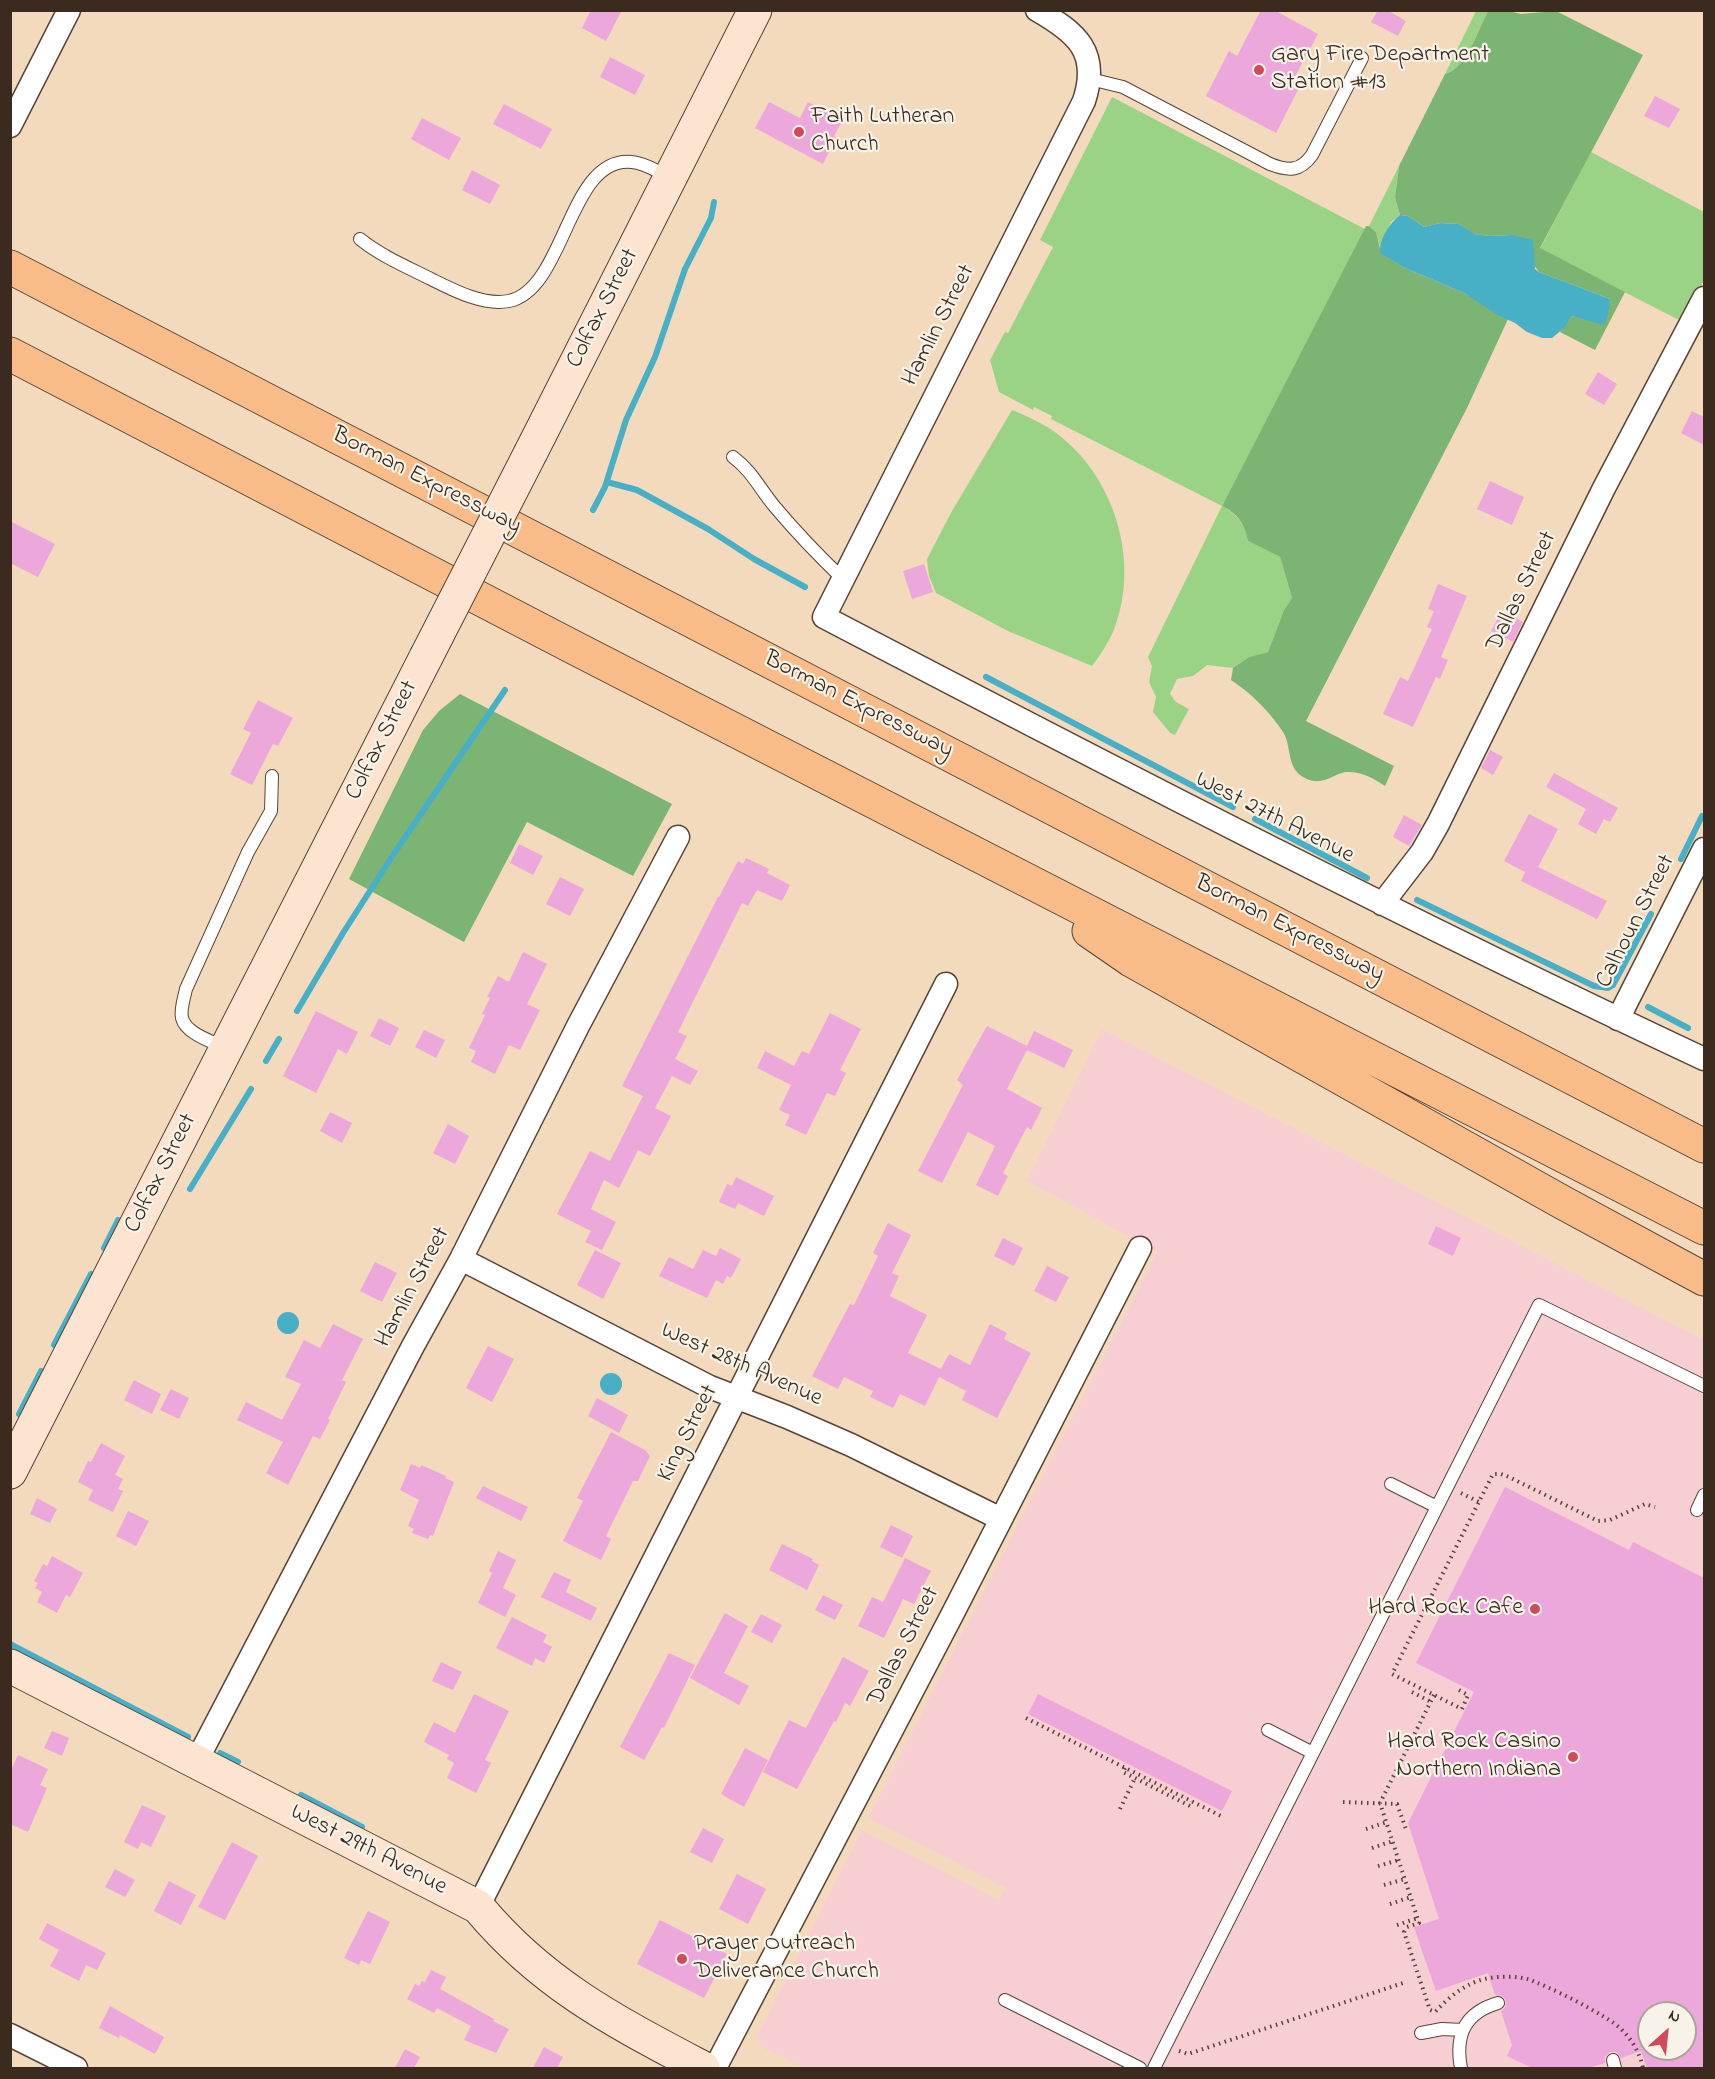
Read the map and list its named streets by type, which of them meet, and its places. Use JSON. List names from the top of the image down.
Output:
{
  "streets": {
    "highway": ["Borman Expressway"],
    "street": [
      "Colfax Street",
      "Hamlin Street",
      "Dallas Street",
      "West 27th Avenue",
      "Calhoun Street",
      "West 28th Avenue",
      "King Street",
      "West 29th Avenue"
    ]
  },
  "crossings": [
    ["Hamlin Street", "West 27th Avenue"],
    ["Hamlin Street", "West 28th Avenue"],
    ["Hamlin Street", "West 29th Avenue"],
    ["Dallas Street", "West 27th Avenue"],
    ["Dallas Street", "West 28th Avenue"],
    ["West 27th Avenue", "Calhoun Street"],
    ["West 28th Avenue", "King Street"],
    ["King Street", "West 29th Avenue"]
  ],
  "places": [
    "Gary Fire Department Station #13",
    "Faith Lutheran Church",
    "Hard Rock Cafe",
    "Hard Rock Casino Northern Indiana",
    "Prayer Outreach Deliverance Church"
  ],
  "north": "top right"
}
